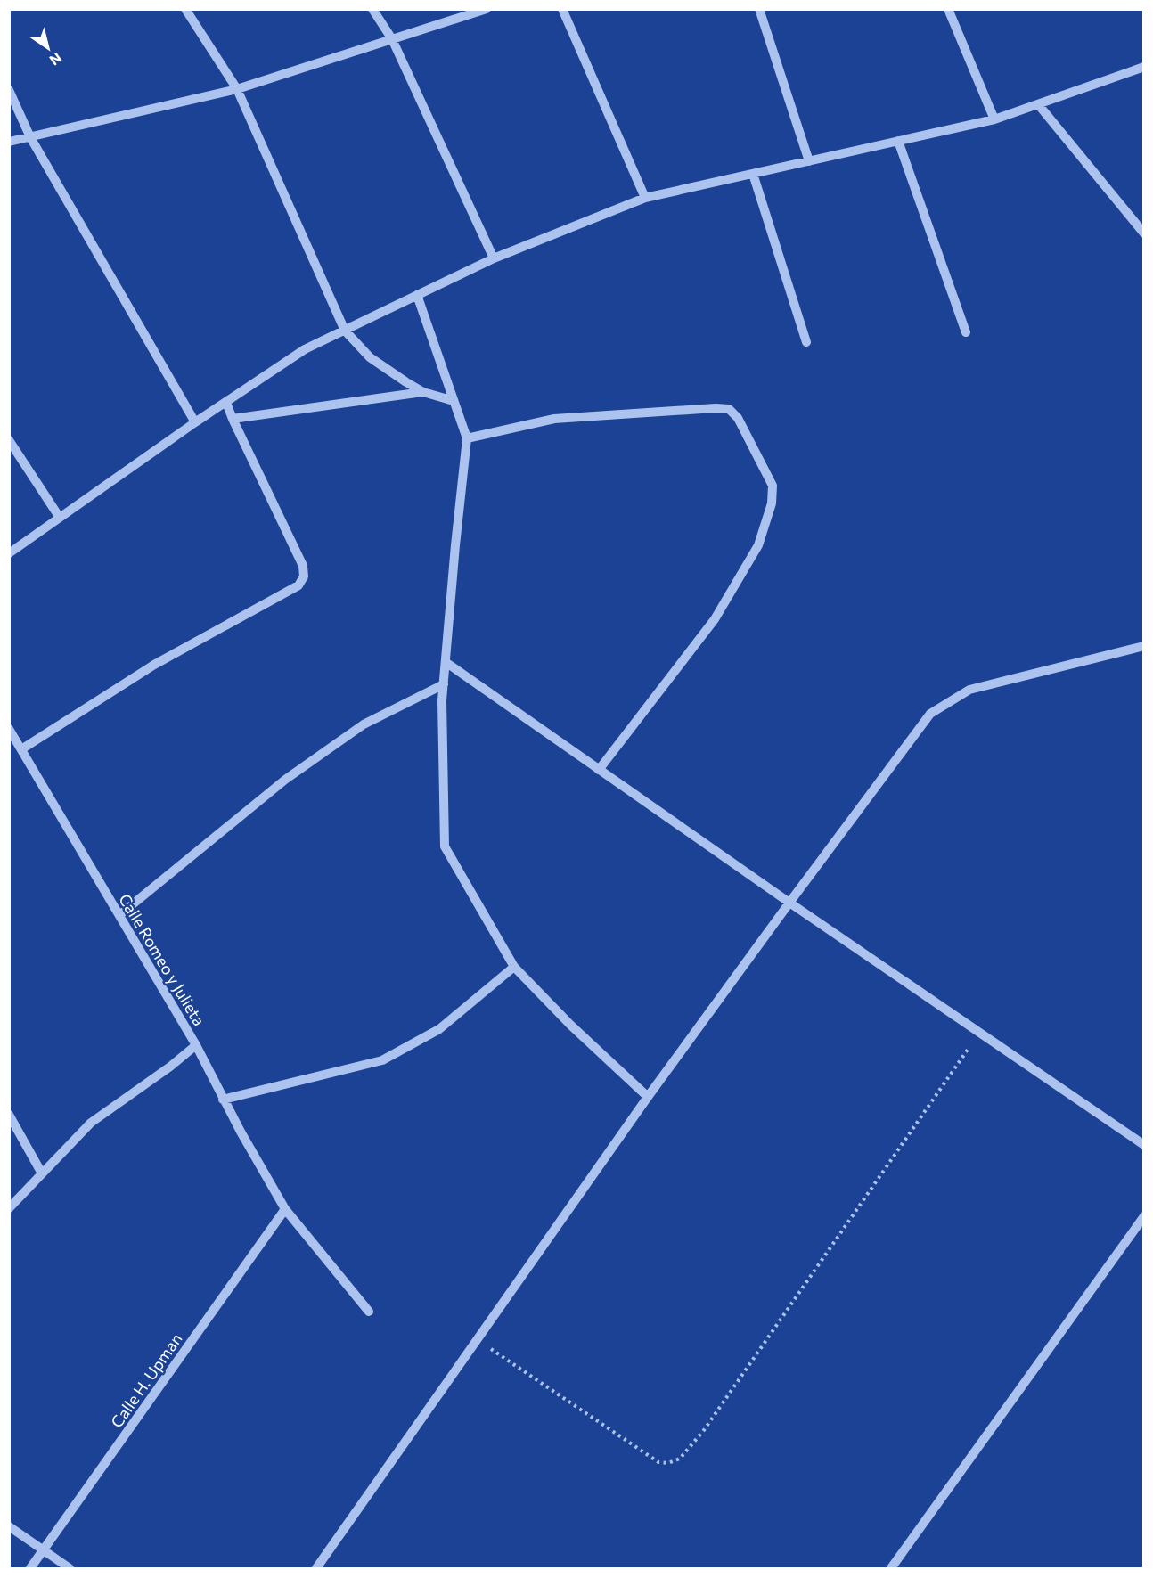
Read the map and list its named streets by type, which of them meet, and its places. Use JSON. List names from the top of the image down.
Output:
{
  "streets": {
    "street": ["Calle Romeo y Julieta", "Calle H. Upman"]
  },
  "north": "bottom right"
}
